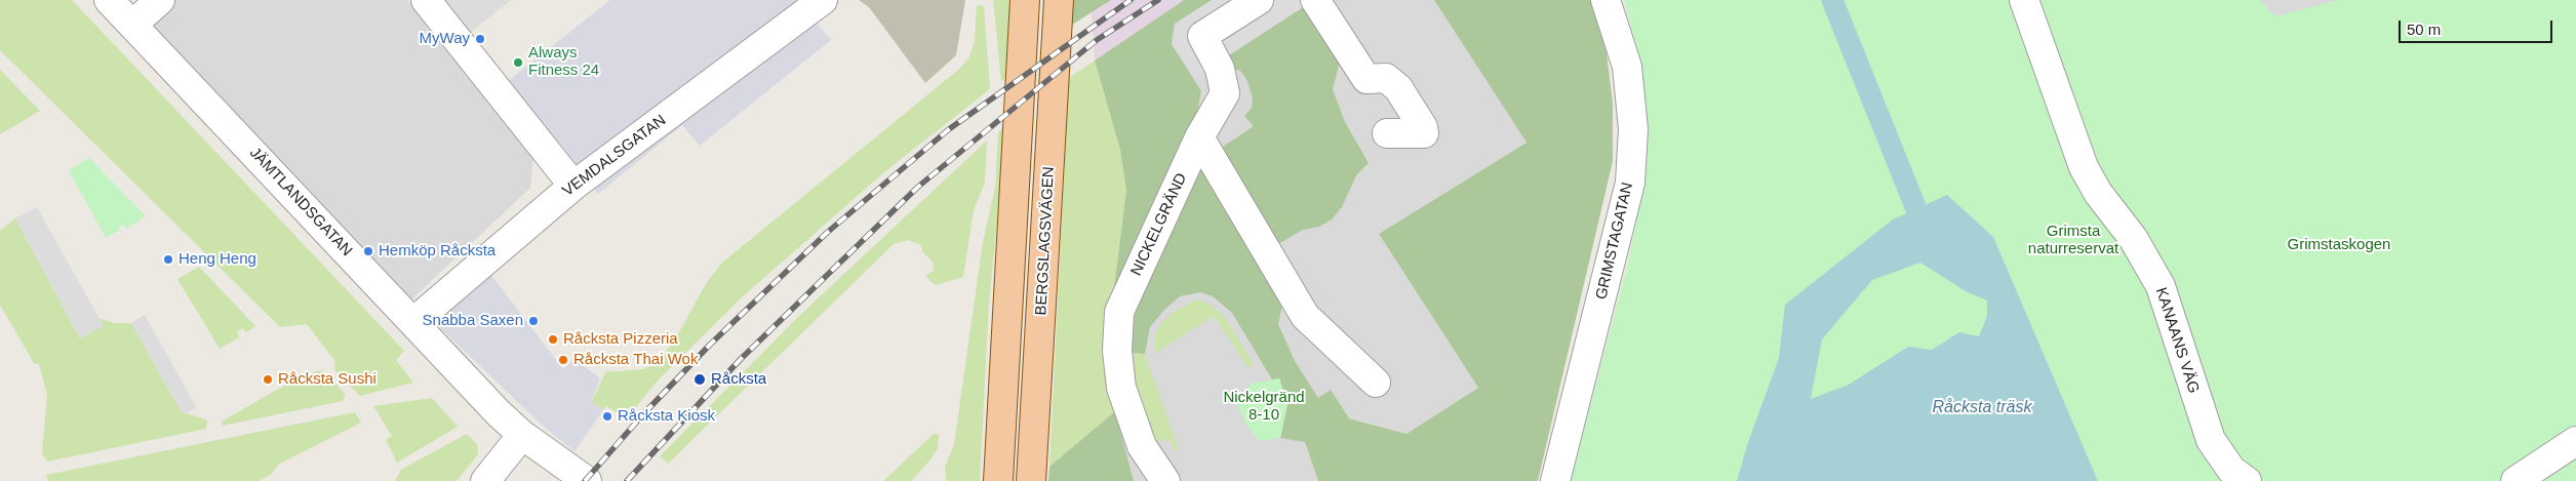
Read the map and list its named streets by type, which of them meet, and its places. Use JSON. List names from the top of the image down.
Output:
{
  "streets": {
    "main road": ["BERGSLAGSVÄGEN"],
    "street": [
      "VEMDALSGATAN",
      "JÄMTLANDSGATAN",
      "NICKELGRÄND",
      "GRIMSTAGATAN",
      "KANAANS VÄG"
    ]
  },
  "crossings": [
    ["VEMDALSGATAN", "JÄMTLANDSGATAN"]
  ],
  "water": ["Råcksta träsk"],
  "parks": ["Grimsta naturreservat", "Grimstaskogen", "Nickelgränd 8-10"],
  "places": [
    "MyWay",
    "Always Fitness 24",
    "Hemköp Råcksta",
    "Heng Heng",
    "Snabba Saxen",
    "Råcksta Pizzeria",
    "Råcksta Thai Wok",
    "Råcksta Sushi",
    "Råcksta",
    "Råcksta Kiosk"
  ],
  "scale_bar": "50 m"
}
